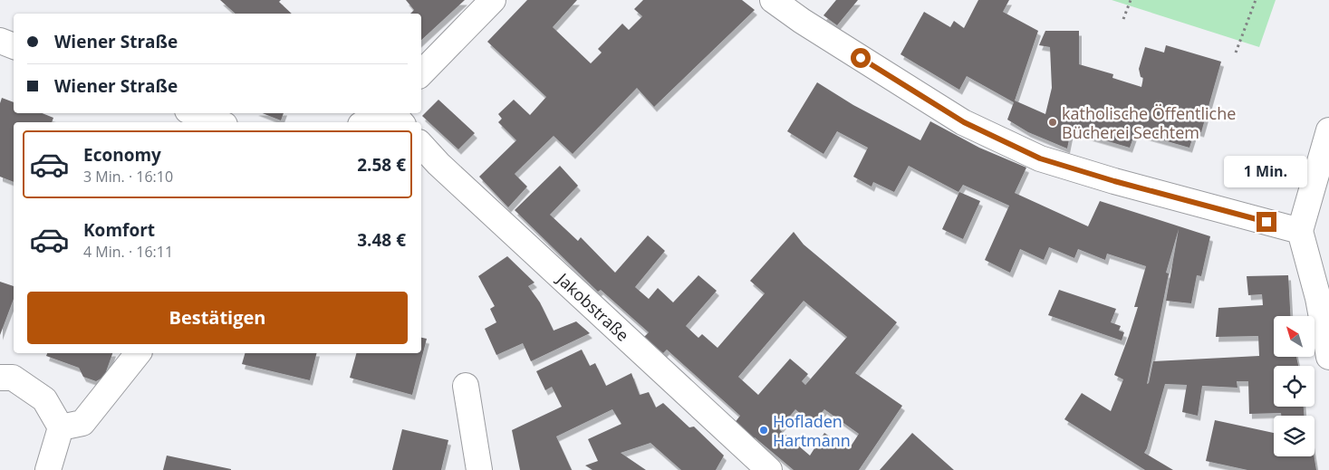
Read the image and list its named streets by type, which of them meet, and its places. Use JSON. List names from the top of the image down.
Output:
{
  "streets": {
    "street": ["Jakobstraße"]
  },
  "places": ["katholische Öffentliche Bücherei Sechtem", "Hofladen Hartmann"],
  "north": "top left",
  "page": {
    "banner": ["Wiener Straße", "Wiener Straße"],
    "list": [
      {
        "name": "Economy",
        "note": "3 Min. · 16:10",
        "value": "2.58 €"
      },
      {
        "name": "Komfort",
        "note": "4 Min. · 16:11",
        "value": "3.48 €"
      }
    ],
    "bubble": "1 Min.",
    "buttons": "Bestätigen"
  }
}
